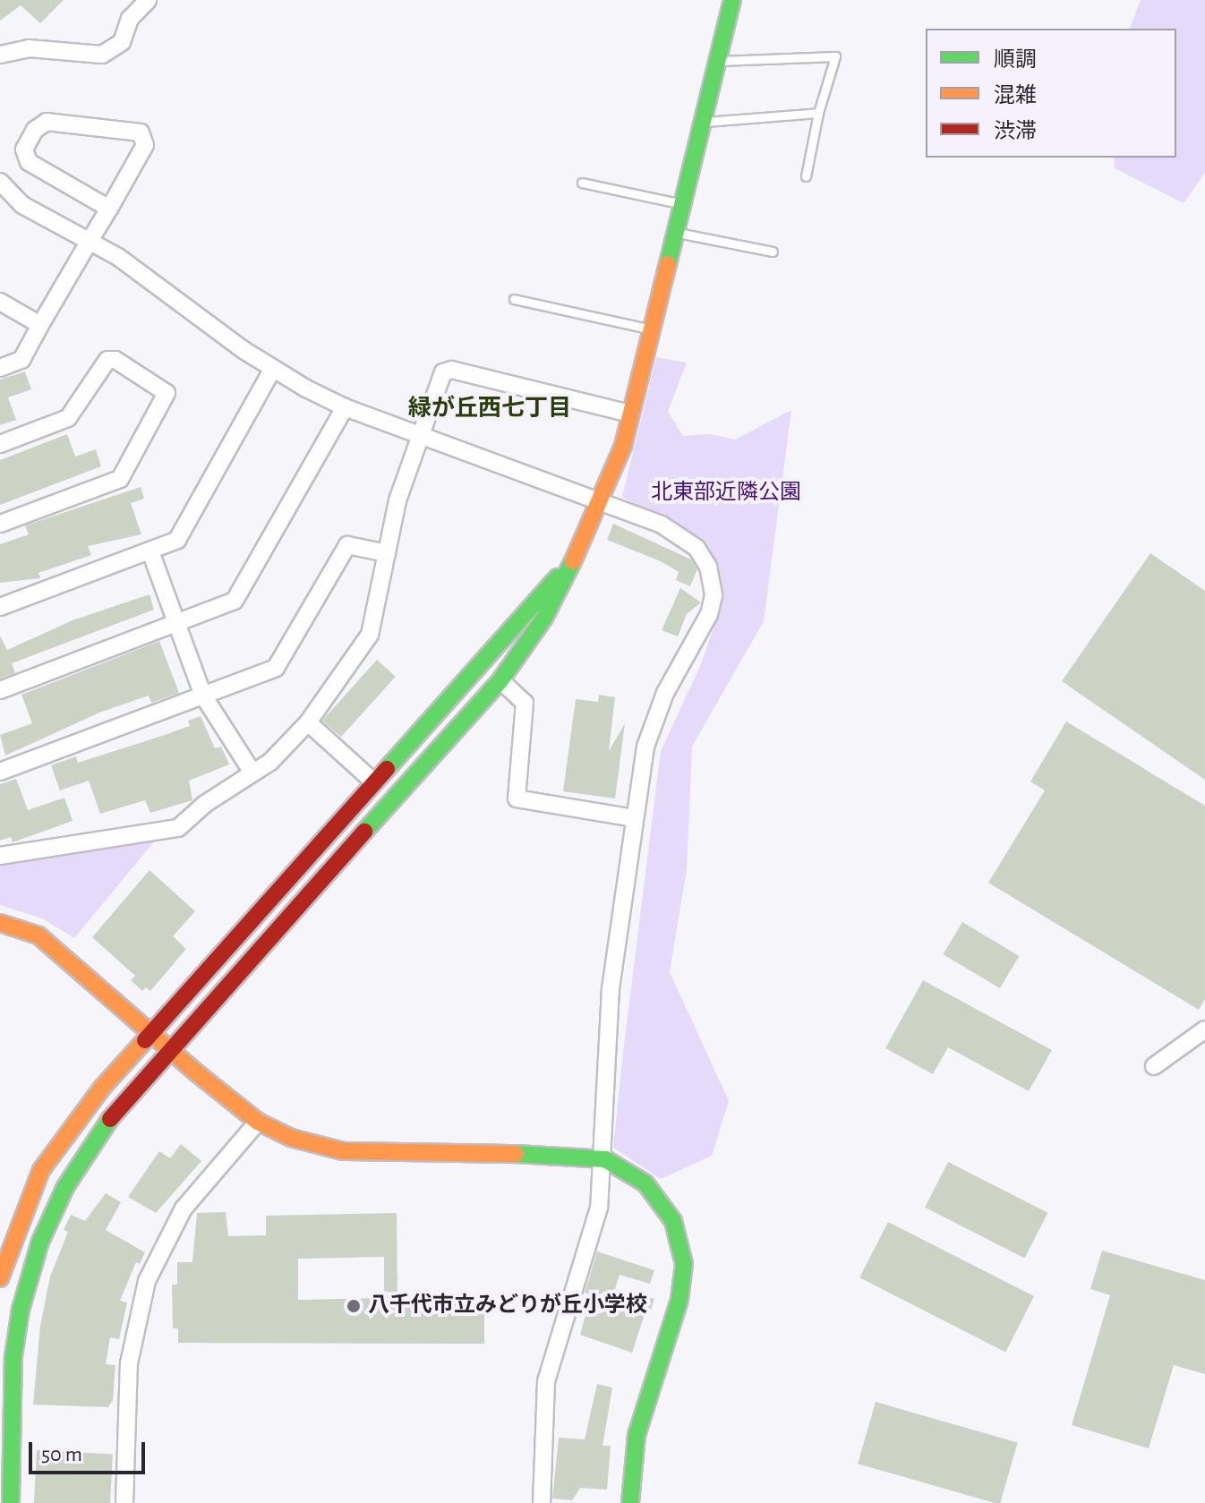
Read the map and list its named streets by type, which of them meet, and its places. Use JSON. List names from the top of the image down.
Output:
{
  "districts": ["緑が丘西七丁目"],
  "parks": ["北東部近隣公園"],
  "places": ["八千代市立みどりが丘小学校"],
  "legend": ["順調", "混雑", "渋滞"],
  "scale_bar": "50 m"
}
